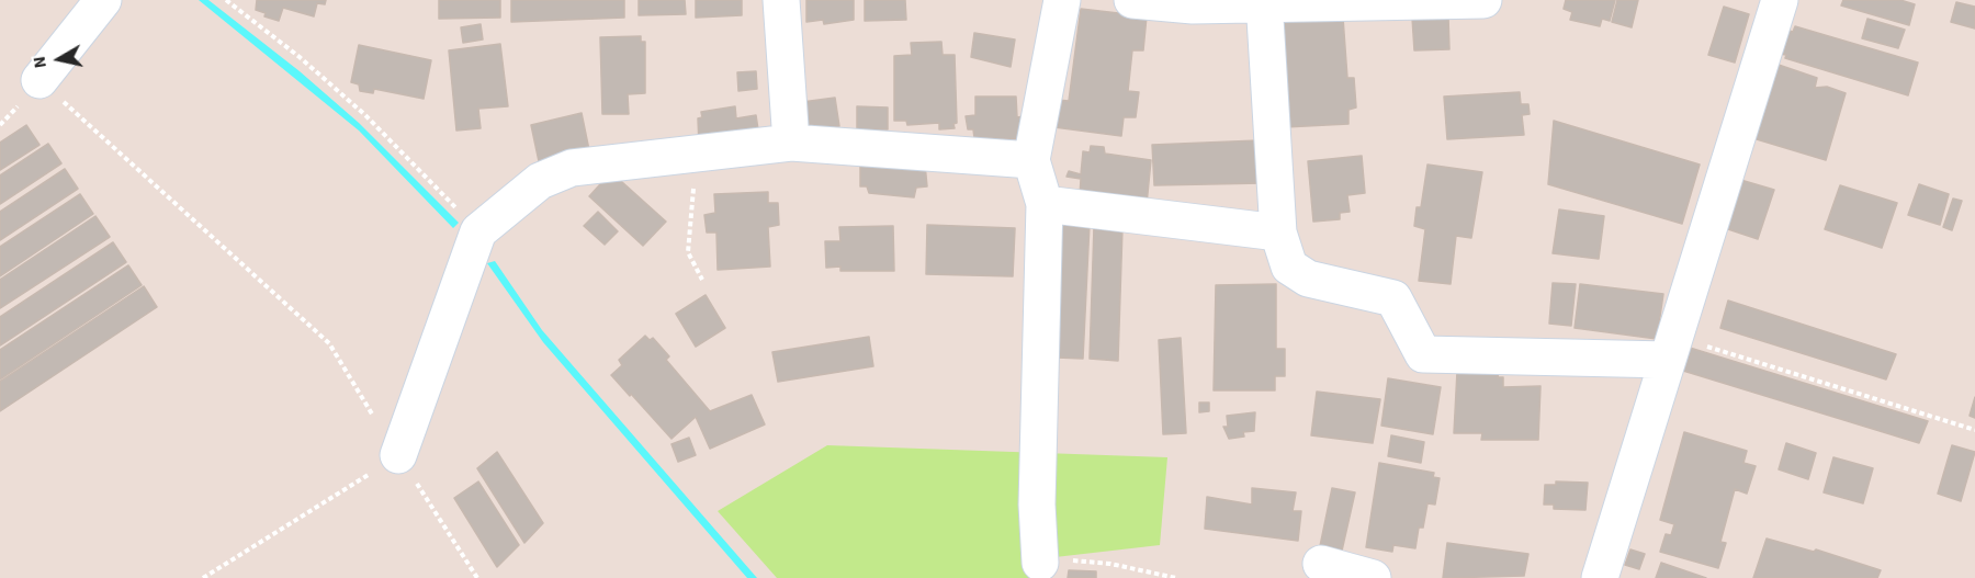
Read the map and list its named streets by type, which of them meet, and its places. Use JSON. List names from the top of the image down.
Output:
{
  "north": "left"
}
